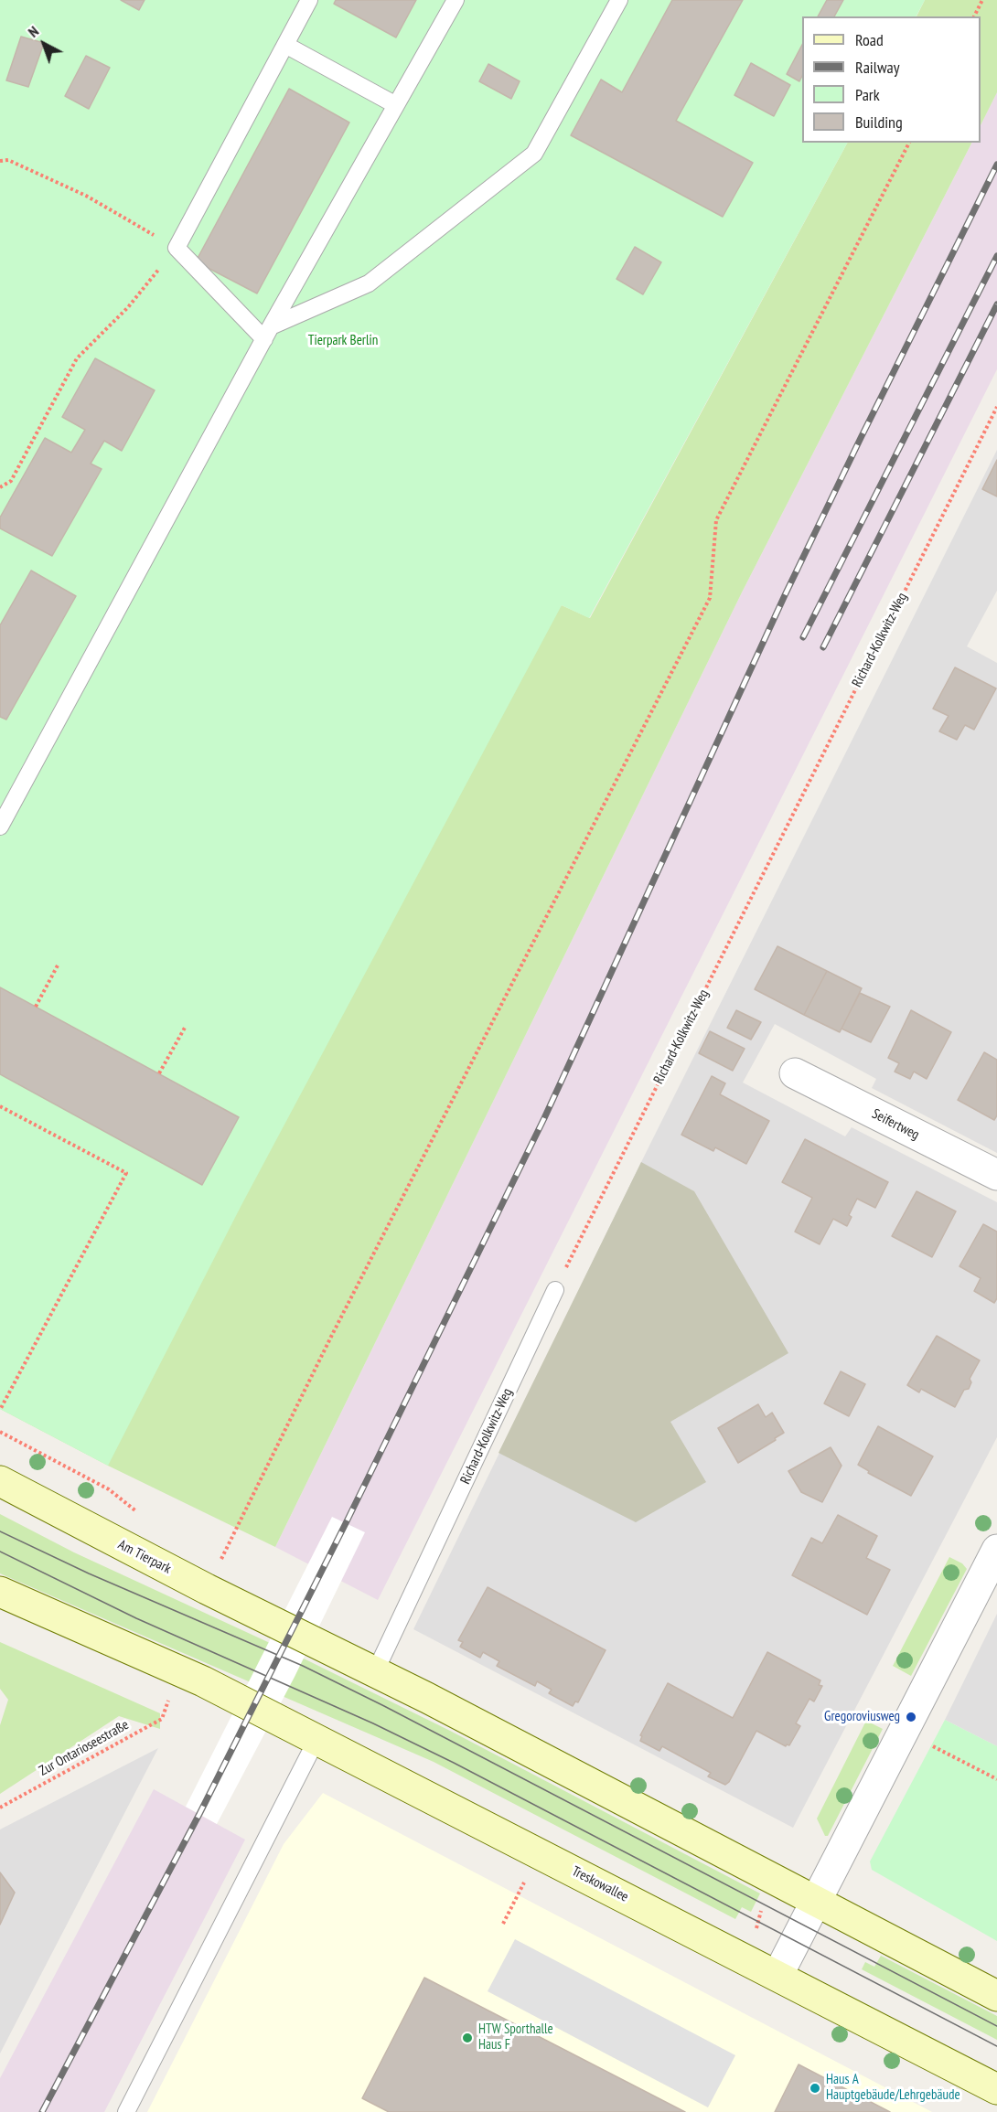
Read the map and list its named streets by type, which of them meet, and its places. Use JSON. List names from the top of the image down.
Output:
{
  "streets": {
    "main road": ["Am Tierpark", "Treskowallee"],
    "street": ["Seifertweg"],
    "lane": ["Richard-Kolkwitz-Weg"],
    "path": ["Zur Ontarioseestraße"]
  },
  "crossings": [
    ["Richard-Kolkwitz-Weg", "Am Tierpark"]
  ],
  "parks": ["Tierpark Berlin"],
  "places": ["Gregoroviusweg", "HTW Sporthalle Haus F", "Haus A Hauptgebäude/Lehrgebäude"],
  "legend": [
    "Road",
    "Railway",
    "Park",
    "Building"
  ],
  "north": "top left"
}
